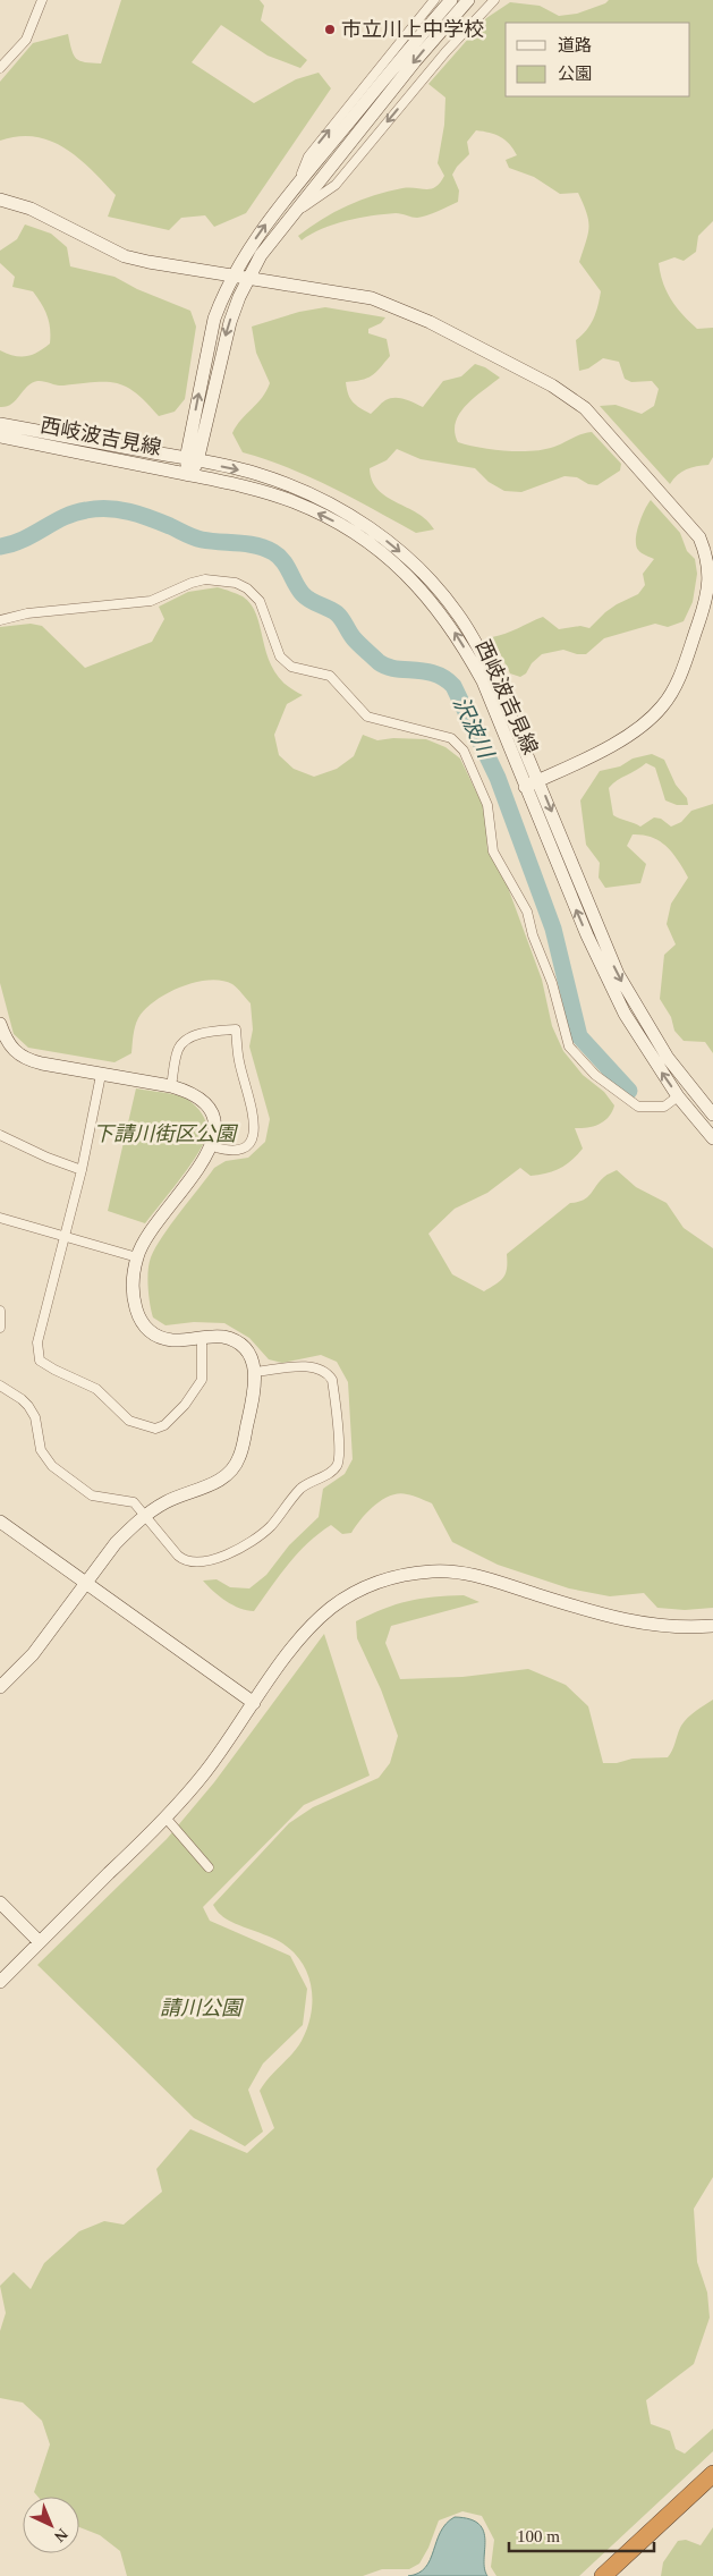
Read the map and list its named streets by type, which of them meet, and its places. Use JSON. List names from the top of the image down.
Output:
{
  "streets": {
    "street": ["西岐波吉見線"]
  },
  "water": ["沢波川"],
  "parks": ["下請川街区公園", "請川公園"],
  "places": ["市立川上中学校"],
  "legend": ["道路", "公園"],
  "scale_bar": "100 m",
  "north": "bottom right"
}
